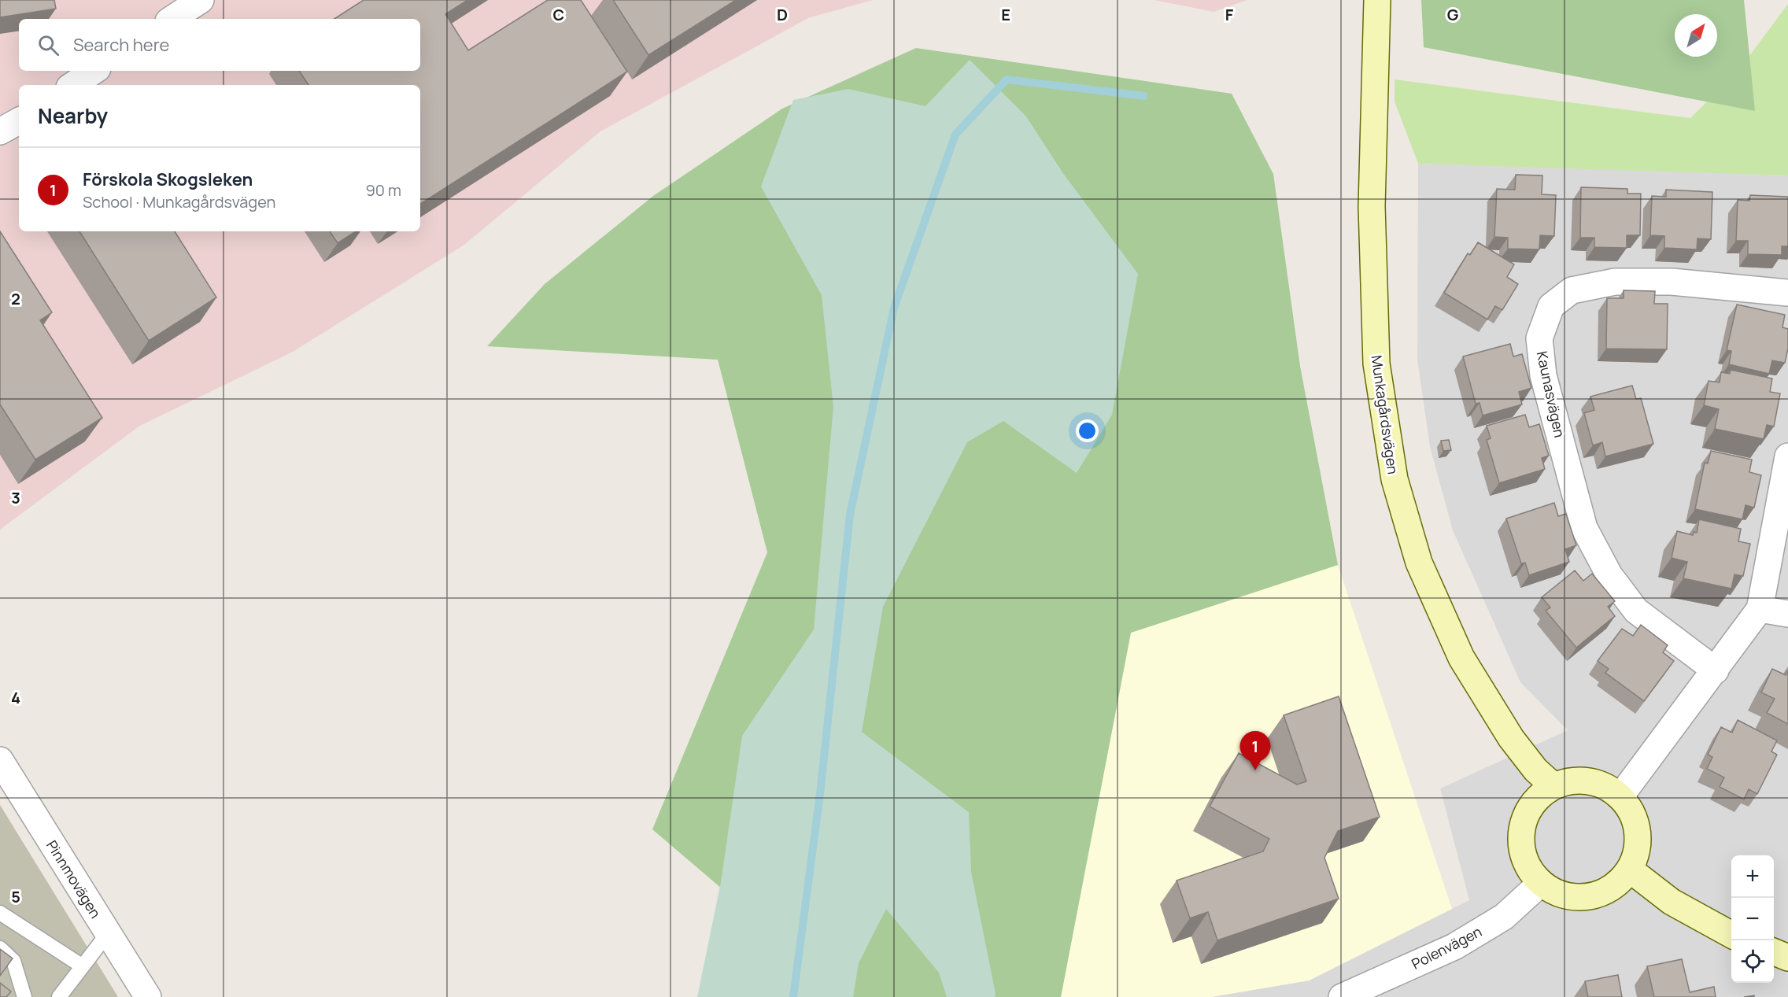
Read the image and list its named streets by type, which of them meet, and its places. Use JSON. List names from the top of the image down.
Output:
{
  "streets": {
    "street": [
      "Kaunasvägen",
      "Munkagårdsvägen",
      "Pinnmovägen",
      "Polenvägen"
    ]
  },
  "crossings": [
    ["Munkagårdsvägen", "Polenvägen"]
  ],
  "north": "top right",
  "page": {
    "search": "Search here",
    "heading": "Nearby",
    "list": [
      {
        "mark": "1",
        "name": "Förskola Skogsleken",
        "note": "School · Munkagårdsvägen",
        "value": "90 m"
      }
    ],
    "pins": "1",
    "map_buttons": ["+", "−"]
  },
  "grid": {
    "columns": [
      "C",
      "D",
      "E",
      "F",
      "G"
    ],
    "rows": [
      "2",
      "3",
      "4",
      "5"
    ]
  }
}
